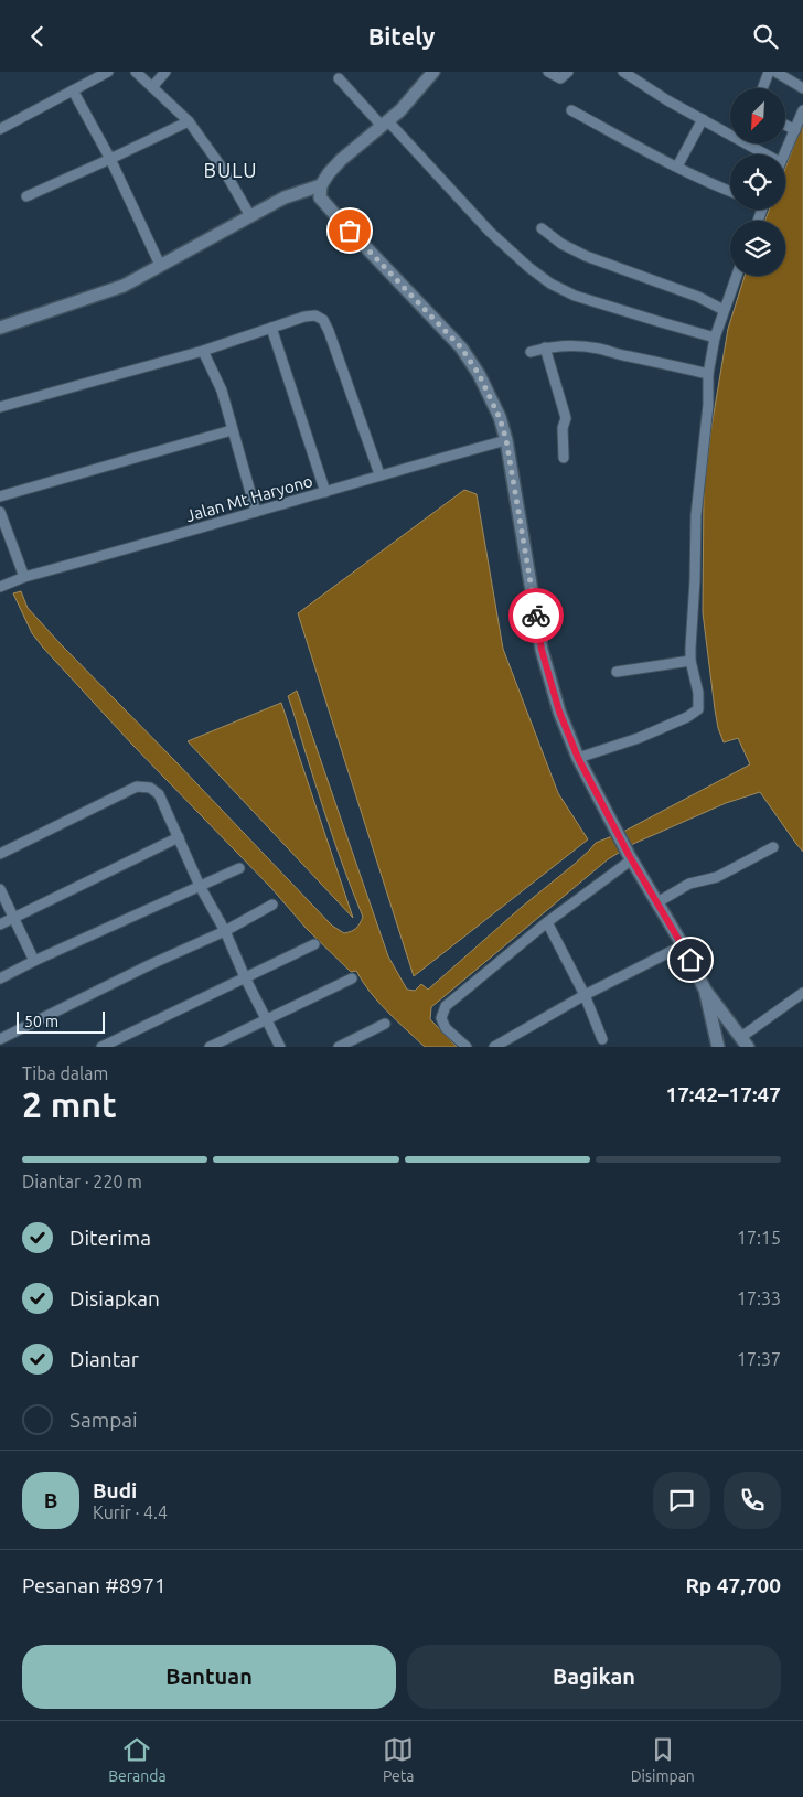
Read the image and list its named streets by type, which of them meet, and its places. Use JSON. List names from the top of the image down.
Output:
{
  "streets": {
    "street": ["Jalan Mt Haryono"]
  },
  "districts": ["BULU"],
  "scale_bar": "50 m",
  "north": "bottom left",
  "page": {
    "header": "Bitely",
    "scale": "50 m",
    "heading": ["2 mnt", "Tiba dalam", "17:42–17:47"],
    "panel": [
      "Budi",
      "Kurir · 4.4",
      "Pesanan #8971",
      "Rp 47,700"
    ],
    "bar": "Diantar · 220 m",
    "list": [
      ["Diterima", "17:15"],
      ["Disiapkan", "17:33"],
      ["Diantar", "17:37"],
      "Sampai"
    ],
    "round": "B",
    "buttons": ["Bantuan", "Bagikan"],
    "tabs": ["Beranda", "Peta", "Disimpan"]
  }
}
